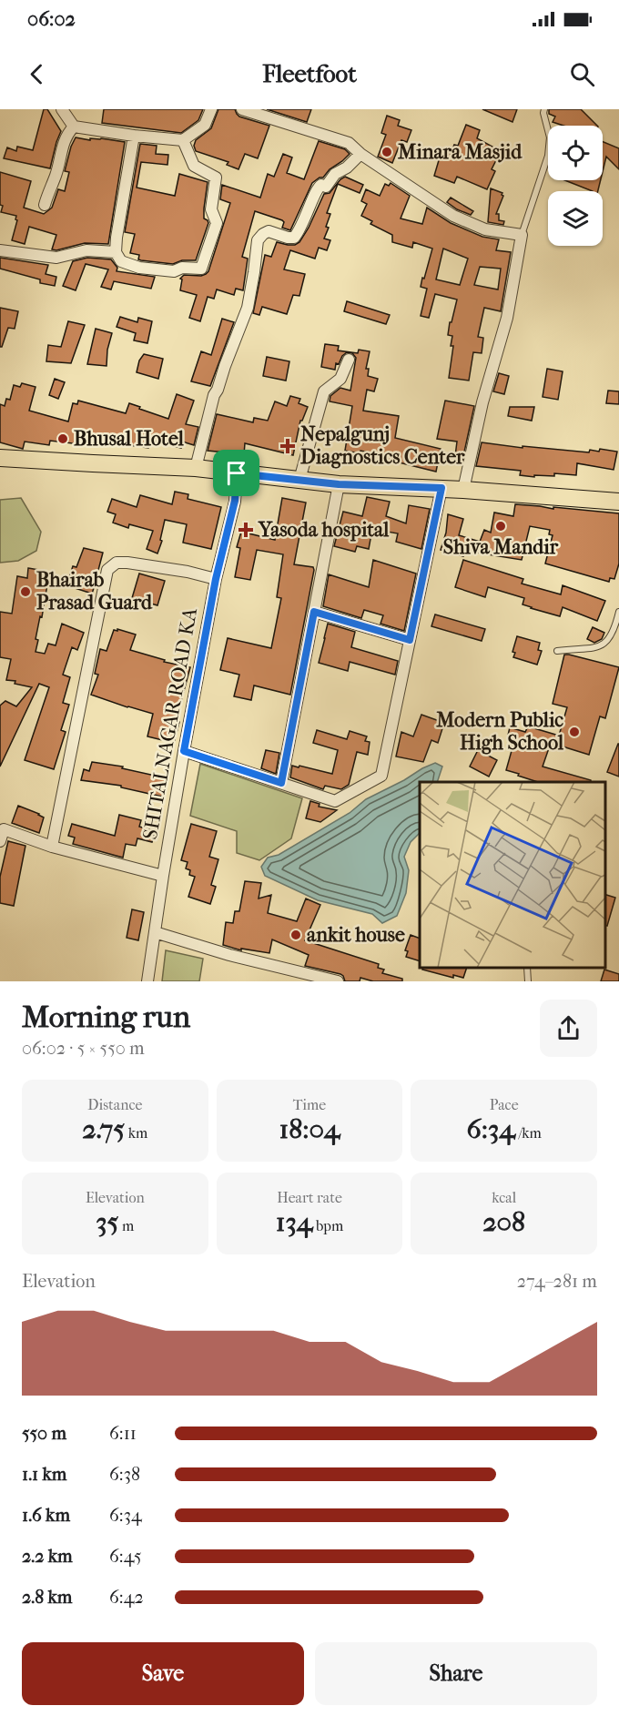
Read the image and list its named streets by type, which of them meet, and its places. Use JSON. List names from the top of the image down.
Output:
{
  "streets": {
    "street": ["SHITALNAGAR ROAD KA"]
  },
  "places": {
    "other": [
      "Minara Masjid",
      "Bhusal Hotel",
      "Shiva Mandir",
      "Bhairab Prasad Guard",
      "Modern Public High School",
      "ankit house"
    ],
    "health": ["Nepalgunj Diagnostics Center", "Yasoda hospital"]
  },
  "page": {
    "status": "06:02",
    "header": "Fleetfoot",
    "heading": ["Morning run", "06:02 · 5 × 550 m"],
    "stats": [
      ["Distance", "2.75 km"],
      ["Time", "18:04"],
      ["Pace", "6:34 /km"],
      ["Elevation", "35 m"],
      ["Heart rate", "134 bpm"],
      ["kcal", "208"]
    ],
    "chart": ["Elevation", "274–281 m"],
    "list": [
      {
        "name": "550 m",
        "note": "6:11"
      },
      {
        "name": "1.1 km",
        "note": "6:38"
      },
      {
        "name": "1.6 km",
        "note": "6:34"
      },
      {
        "name": "2.2 km",
        "note": "6:45"
      },
      {
        "name": "2.8 km",
        "note": "6:42"
      }
    ],
    "buttons": ["Save", "Share"]
  }
}
